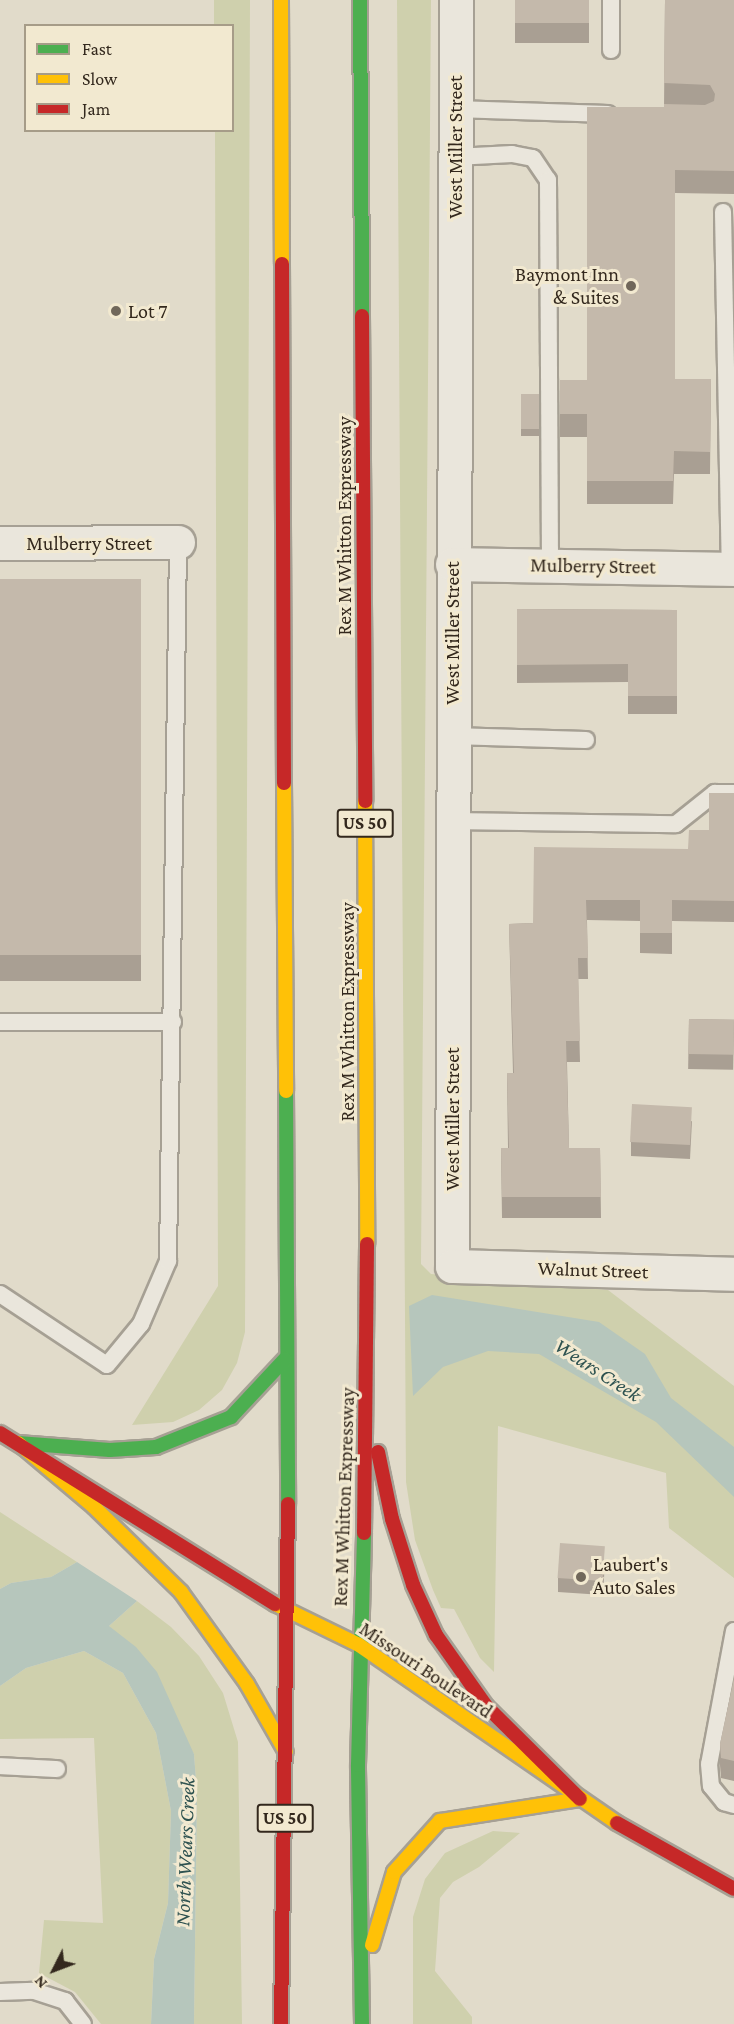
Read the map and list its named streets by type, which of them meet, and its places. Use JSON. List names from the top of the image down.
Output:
{
  "streets": {
    "main road": ["Rex M Whitton Expressway", "US 50", "Missouri Boulevard"],
    "street": ["West Miller Street", "Mulberry Street", "Walnut Street"]
  },
  "crossings": [
    ["West Miller Street", "Mulberry Street"],
    ["West Miller Street", "Walnut Street"],
    ["Rex M Whitton Expressway", "Missouri Boulevard"],
    ["US 50", "Missouri Boulevard"]
  ],
  "water": ["Wears Creek", "North Wears Creek"],
  "places": ["Baymont Inn & Suites", "Lot 7", "Laubert's Auto Sales"],
  "legend": ["Fast", "Slow", "Jam"],
  "north": "bottom left"
}
